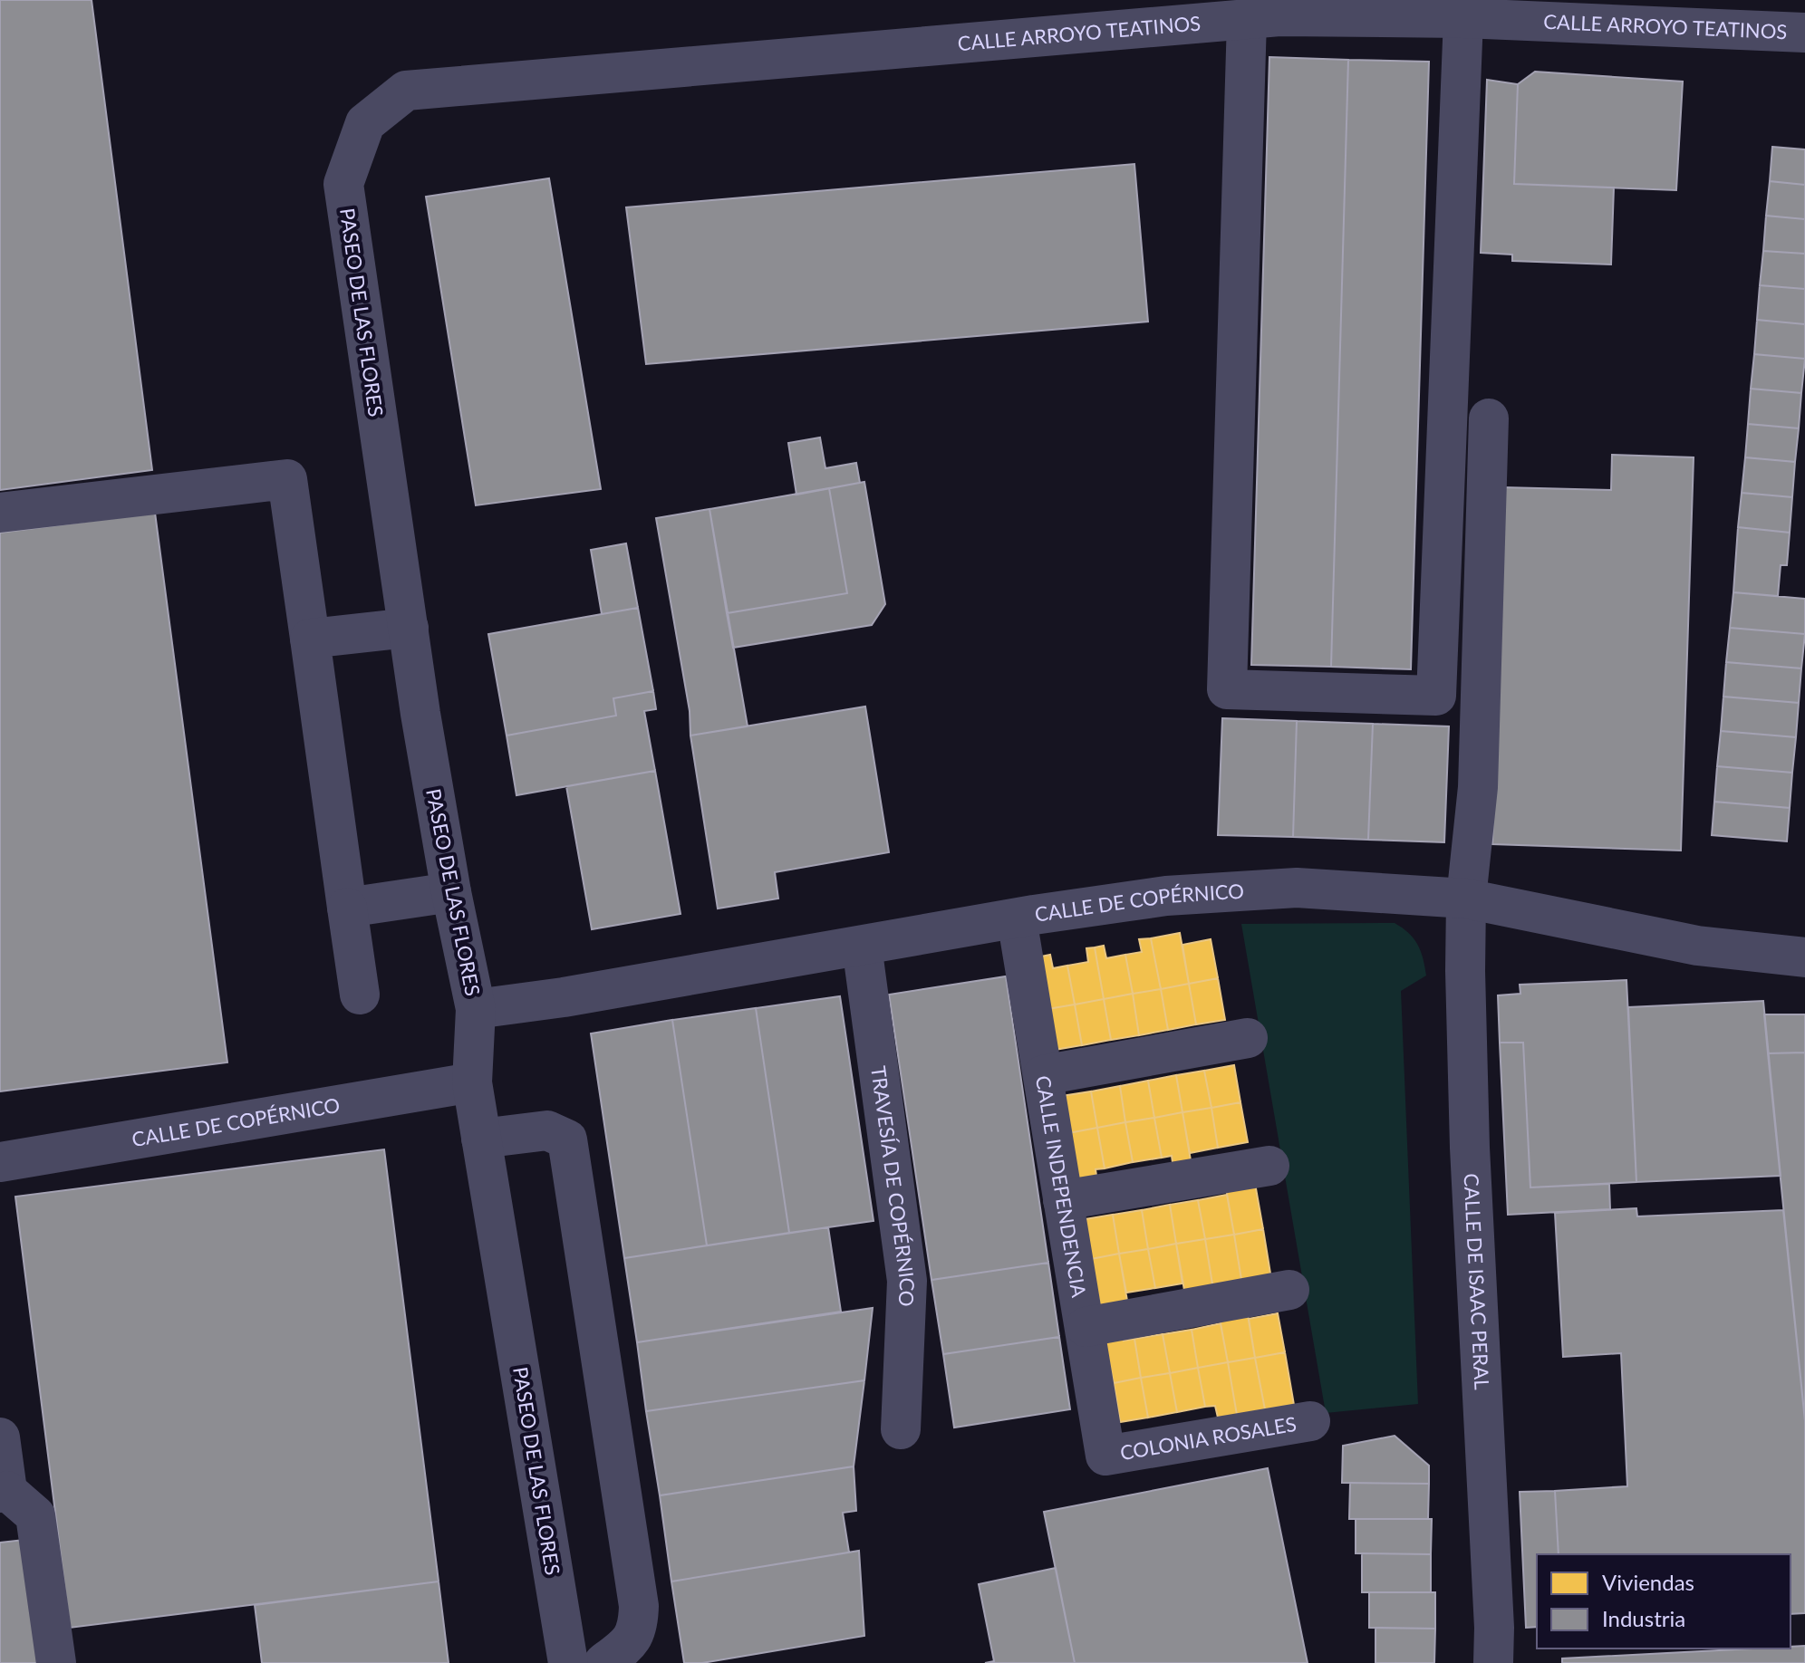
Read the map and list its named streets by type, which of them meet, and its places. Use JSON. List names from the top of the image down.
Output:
{
  "streets": {
    "street": [
      "CALLE ARROYO TEATINOS",
      "PASEO DE LAS FLORES",
      "CALLE DE COPÉRNICO",
      "TRAVESÍA DE COPÉRNICO",
      "CALLE INDEPENDENCIA",
      "CALLE DE ISAAC PERAL",
      "COLONIA ROSALES"
    ]
  },
  "crossings": [
    ["CALLE ARROYO TEATINOS", "PASEO DE LAS FLORES"],
    ["PASEO DE LAS FLORES", "CALLE DE COPÉRNICO"],
    ["CALLE DE COPÉRNICO", "TRAVESÍA DE COPÉRNICO"],
    ["CALLE DE COPÉRNICO", "CALLE INDEPENDENCIA"],
    ["CALLE DE COPÉRNICO", "CALLE DE ISAAC PERAL"],
    ["CALLE INDEPENDENCIA", "COLONIA ROSALES"]
  ],
  "legend": ["Viviendas", "Industria"]
}
